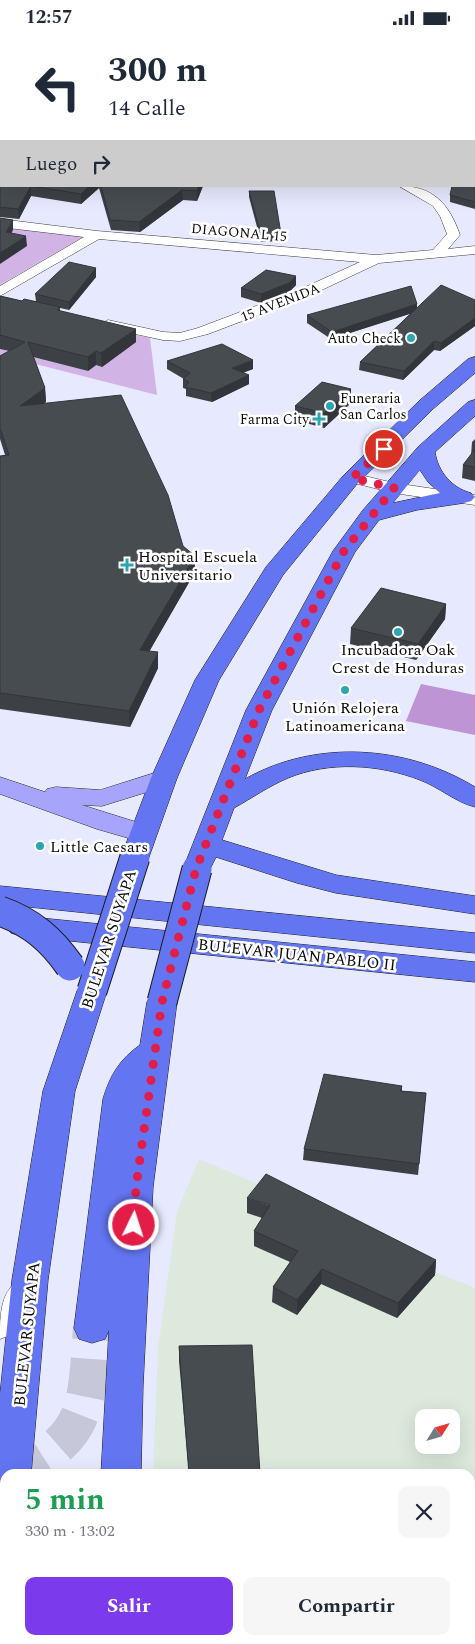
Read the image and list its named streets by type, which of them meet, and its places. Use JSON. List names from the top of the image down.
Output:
{
  "streets": {
    "main road": ["BULEVAR SUYAPA", "BULEVAR JUAN PABLO II"],
    "street": ["DIAGONAL 15", "15 AVENIDA"]
  },
  "crossings": [
    ["DIAGONAL 15", "15 AVENIDA"]
  ],
  "places": {
    "other": [
      "Auto Check",
      "Funeraria San Carlos",
      "Incubadora Oak Crest de Honduras",
      "Unión Relojera Latinoamericana",
      "Little Caesars"
    ],
    "health": ["Farma City", "Hospital Escuela Universitario"]
  },
  "north": "top right",
  "page": {
    "status": "12:57",
    "turn": ["300 m", "14 Calle"],
    "then": "Luego",
    "heading": ["5 min", "330 m · 13:02"],
    "buttons": ["Salir", "Compartir"]
  }
}
